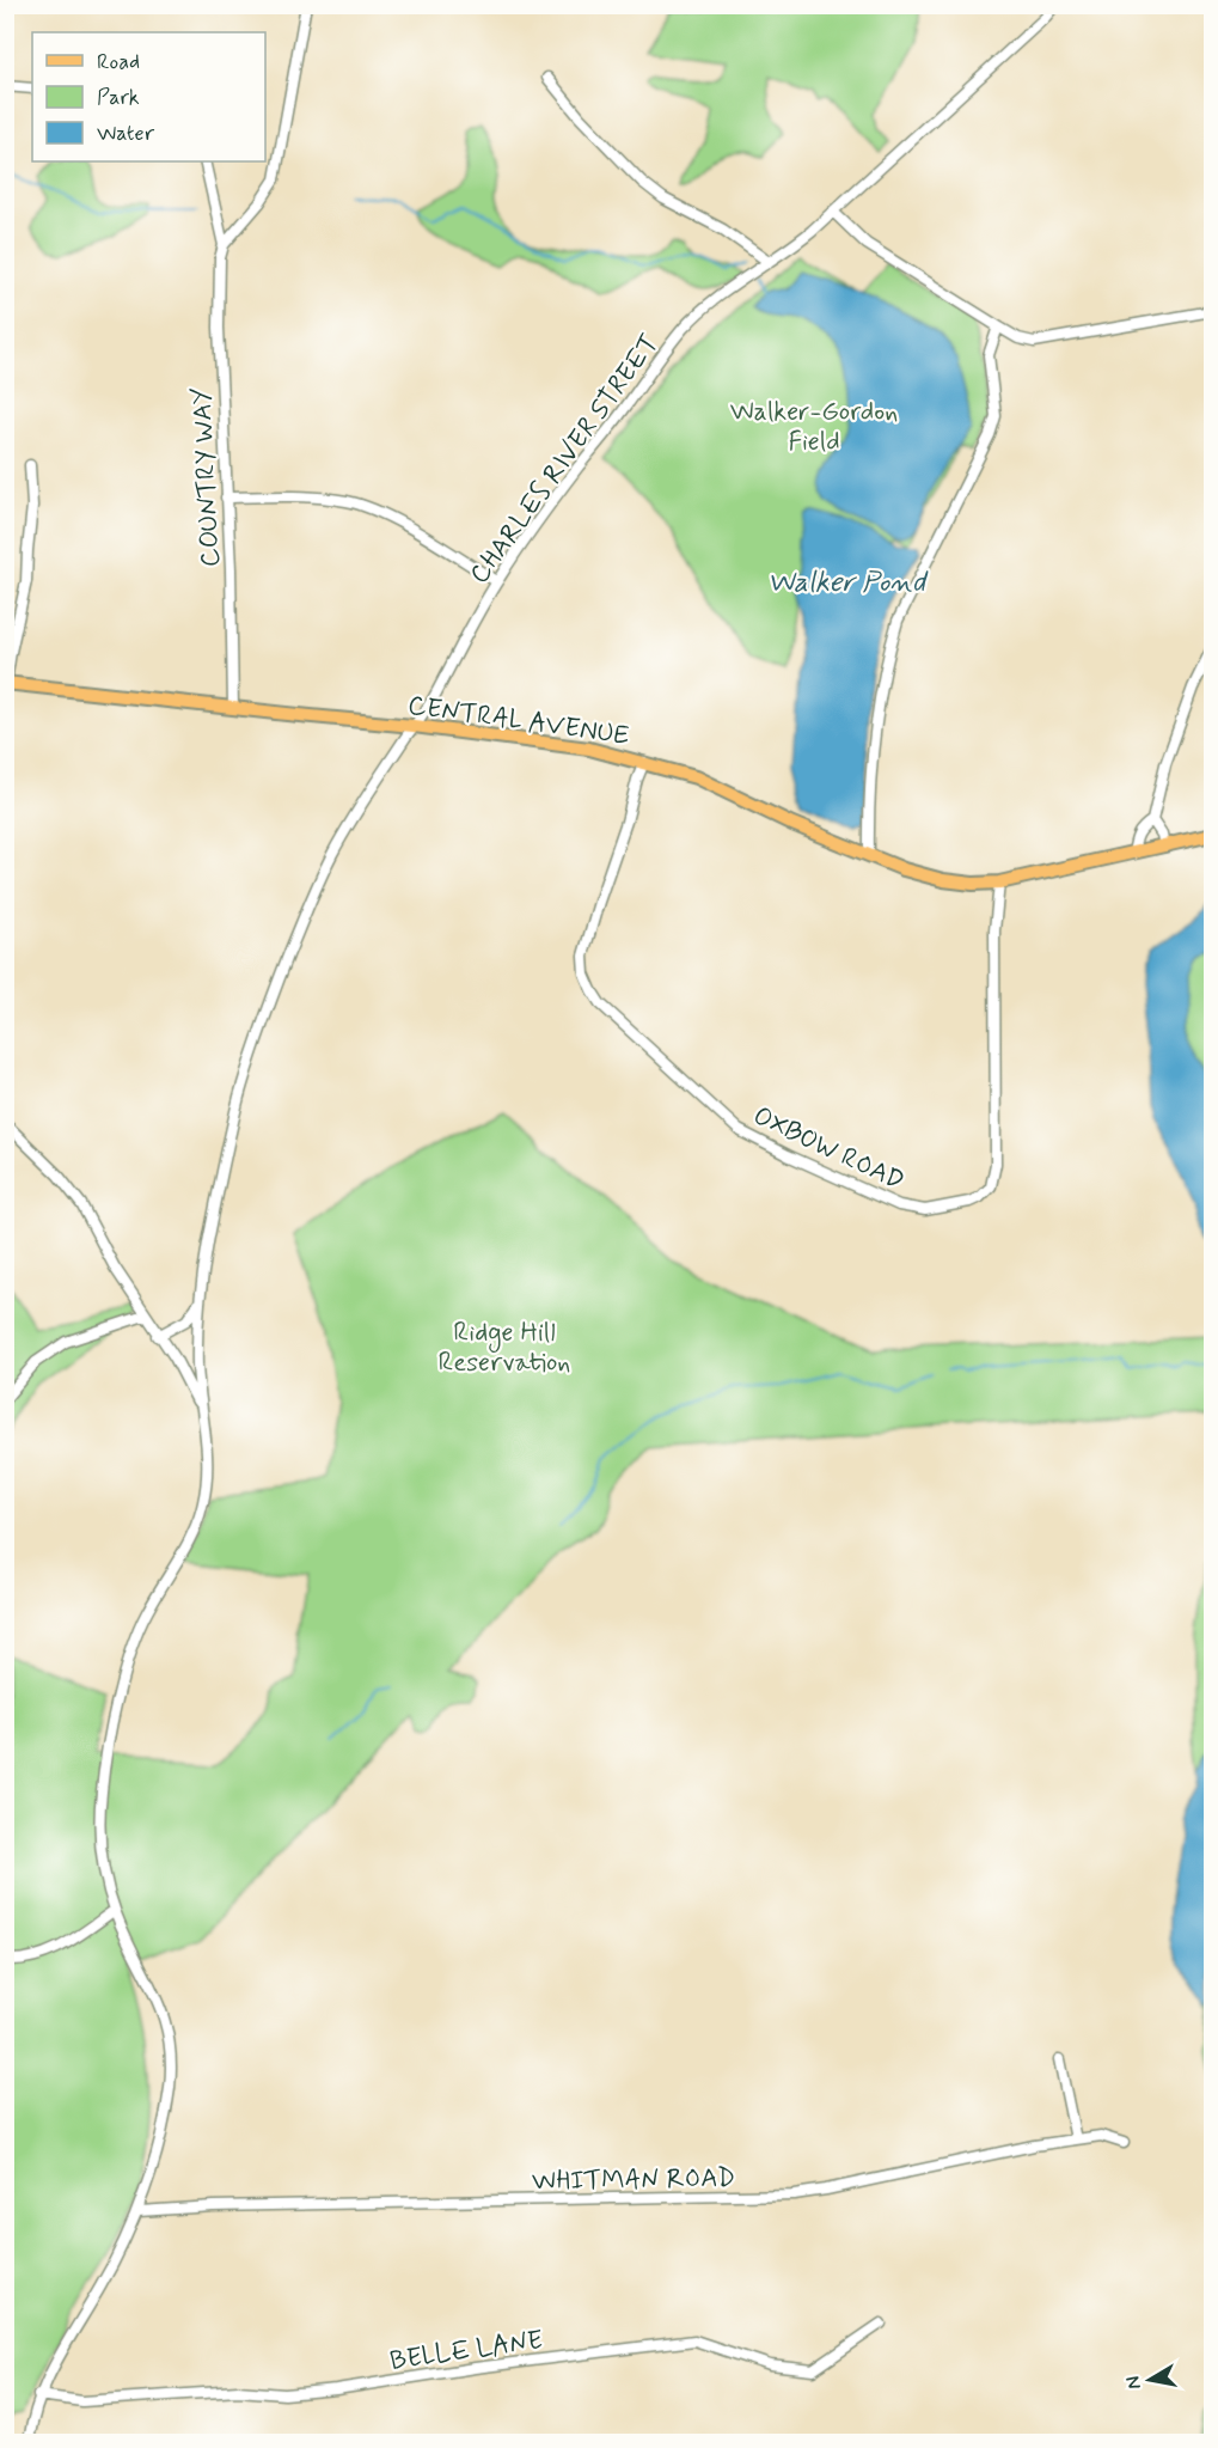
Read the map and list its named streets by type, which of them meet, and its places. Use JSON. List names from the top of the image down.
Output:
{
  "streets": {
    "main road": ["CENTRAL AVENUE"],
    "street": [
      "CHARLES RIVER STREET",
      "COUNTRY WAY",
      "OXBOW ROAD",
      "WHITMAN ROAD",
      "BELLE LANE"
    ]
  },
  "crossings": [
    ["CHARLES RIVER STREET", "CENTRAL AVENUE"],
    ["CHARLES RIVER STREET", "WHITMAN ROAD"],
    ["CHARLES RIVER STREET", "BELLE LANE"],
    ["COUNTRY WAY", "CENTRAL AVENUE"],
    ["CENTRAL AVENUE", "OXBOW ROAD"]
  ],
  "water": ["Walker Pond"],
  "parks": ["Walker-Gordon Field", "Ridge Hill Reservation"],
  "legend": ["Road", "Park", "Water"],
  "north": "left"
}
